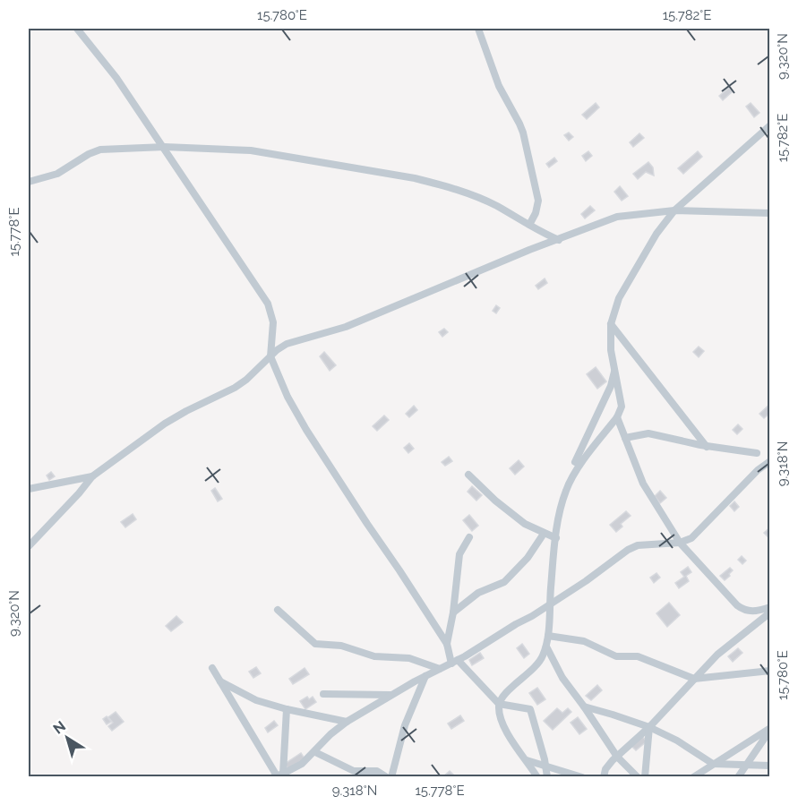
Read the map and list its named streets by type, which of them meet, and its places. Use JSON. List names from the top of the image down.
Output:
{
  "north": "top left",
  "coordinates": [
    "15.780°E",
    "15.782°E",
    "9.320°N",
    "15.778°E",
    "9.318°N"
  ]
}
